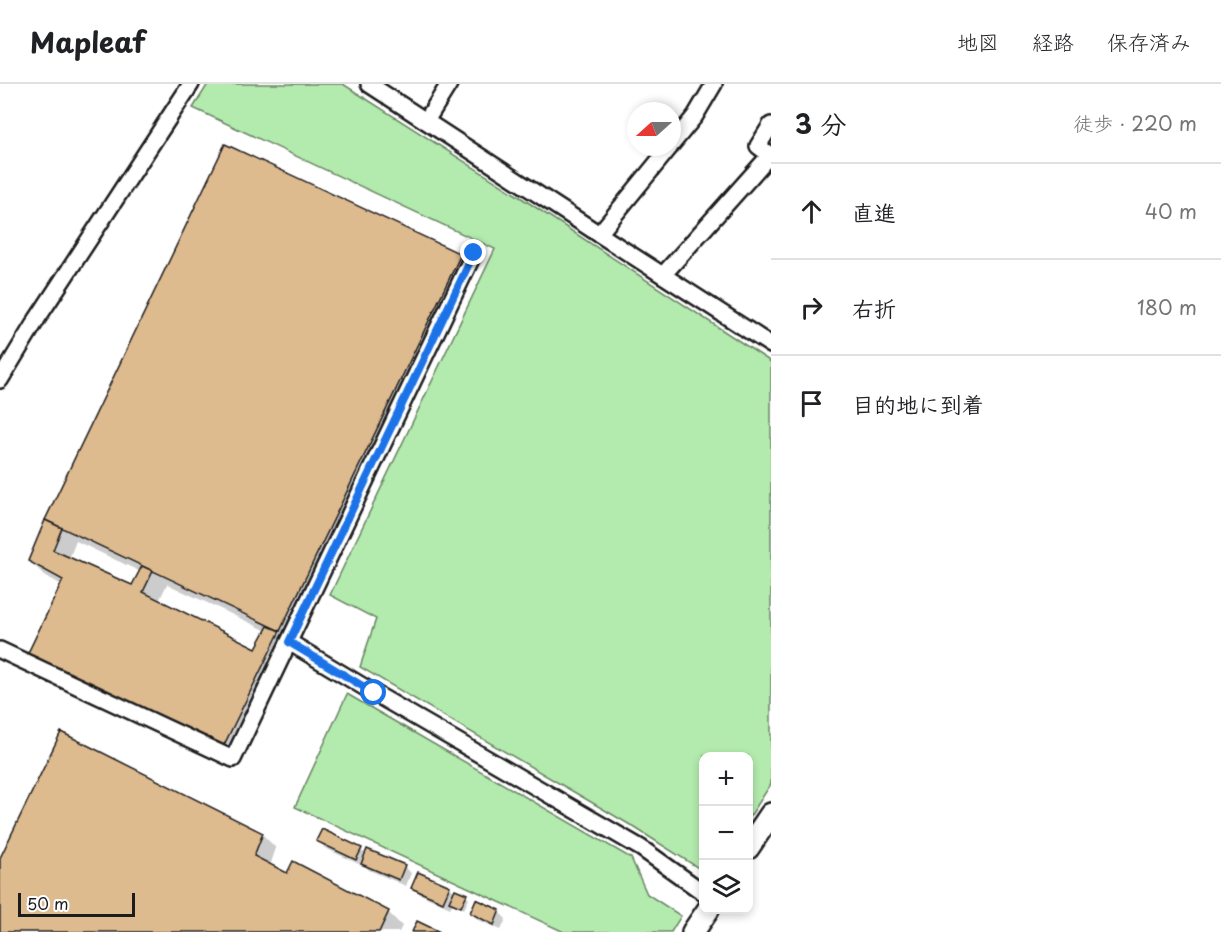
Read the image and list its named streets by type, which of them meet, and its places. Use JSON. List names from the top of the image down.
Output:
{
  "scale_bar": "50 m",
  "north": "left",
  "page": {
    "header": "Mapleaf",
    "nav": ["地図", "経路", "保存済み"],
    "heading": ["3 分", "徒歩 · 220 m"],
    "list": [
      ["直進", "40 m"],
      ["右折", "180 m"],
      "目的地に到着"
    ],
    "map_buttons": ["+", "−"],
    "scale": "50 m"
  }
}
